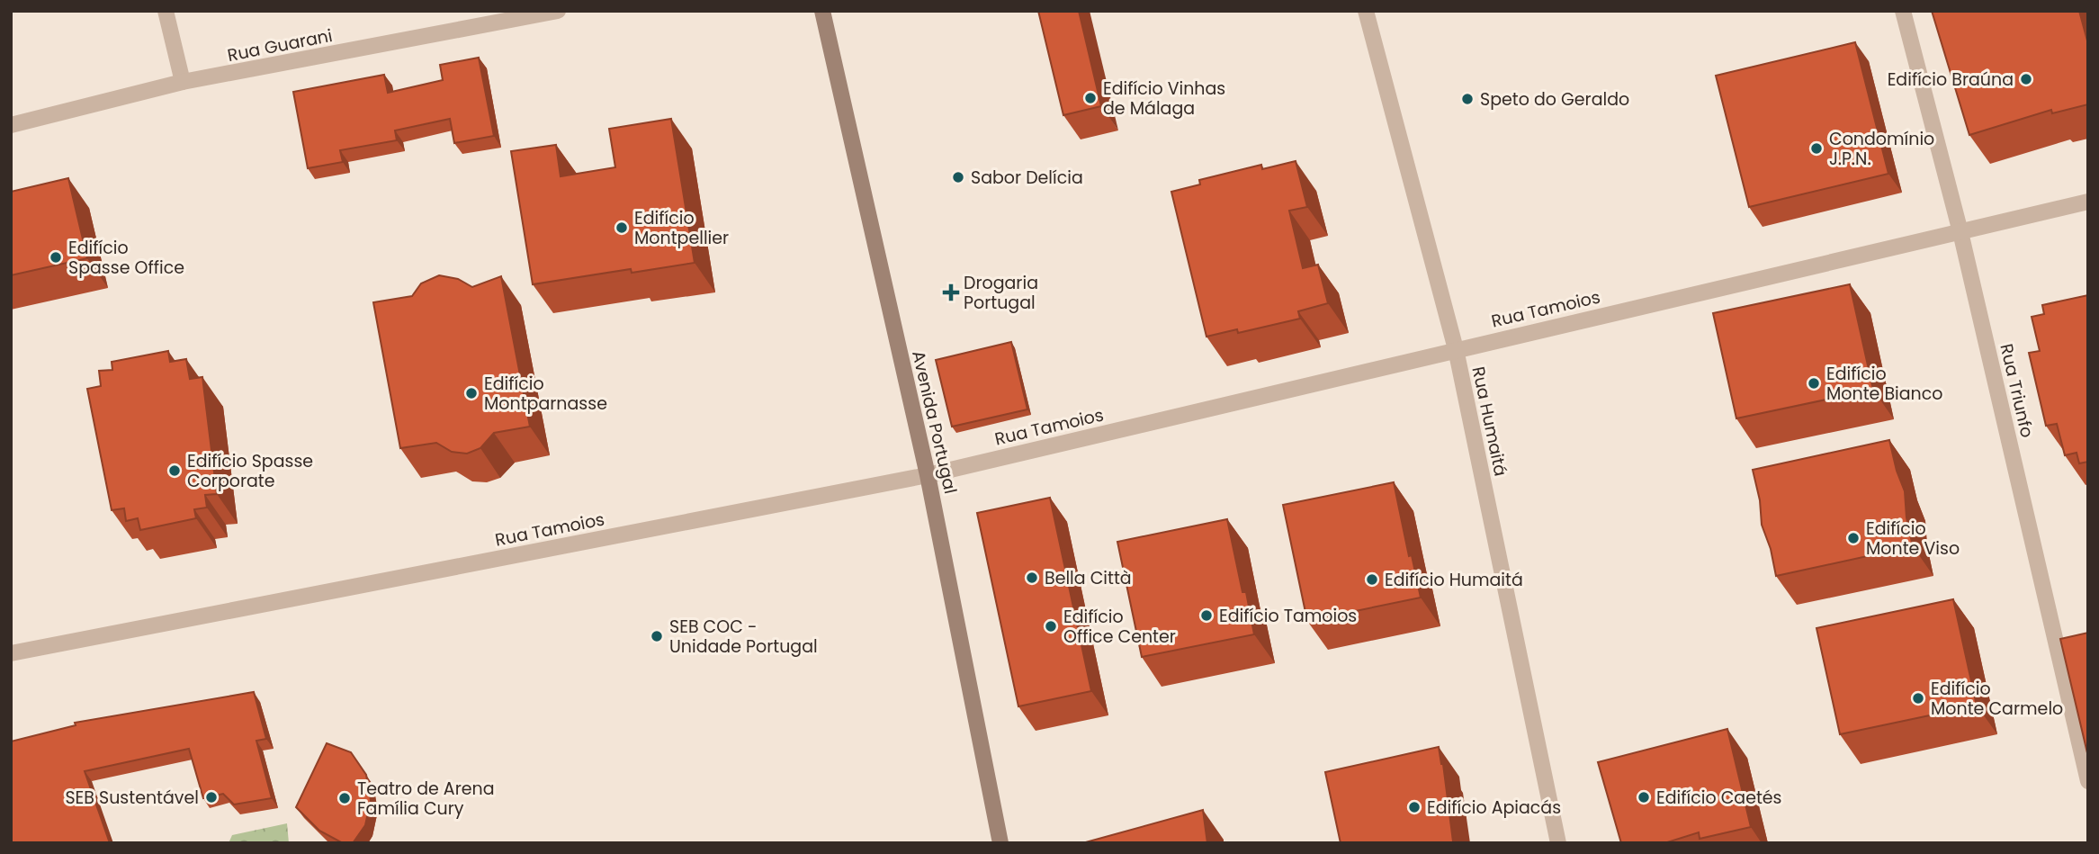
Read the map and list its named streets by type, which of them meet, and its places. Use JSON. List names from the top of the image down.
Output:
{
  "streets": {
    "main road": ["Avenida Portugal"],
    "street": [
      "Rua Guarani",
      "Rua Tamoios",
      "Rua Triunfo",
      "Rua Humaitá"
    ]
  },
  "crossings": [
    ["Rua Tamoios", "Rua Triunfo"],
    ["Rua Tamoios", "Rua Humaitá"],
    ["Rua Tamoios", "Avenida Portugal"]
  ],
  "places": {
    "other": [
      "Edifício Braúna",
      "Edifício Vinhas de Málaga",
      "Speto do Geraldo",
      "Condomínio J.P.N.",
      "Sabor Delícia",
      "Edifício Montpellier",
      "Edifício Spasse Office",
      "Edifício Monte Bianco",
      "Edifício Montparnasse",
      "Edifício Spasse Corporate",
      "Edifício Monte Viso",
      "Bella Città",
      "Edifício Humaitá",
      "Edifício Tamoios",
      "Edifício Office Center",
      "SEB COC - Unidade Portugal",
      "Edifício Monte Carmelo",
      "SEB Sustentável",
      "Edifício Caetés",
      "Teatro de Arena Família Cury",
      "Edifício Apiacás"
    ],
    "health": ["Drogaria Portugal"]
  }
}
